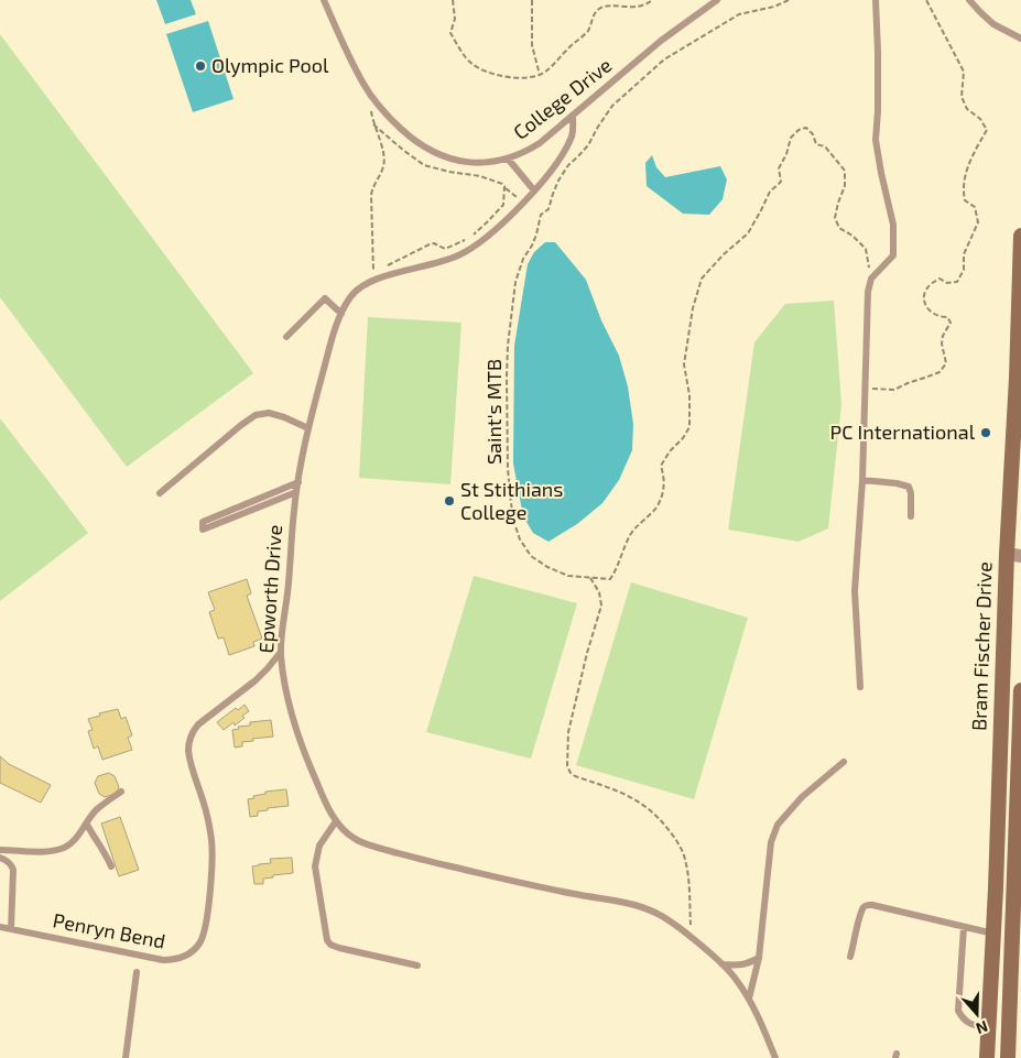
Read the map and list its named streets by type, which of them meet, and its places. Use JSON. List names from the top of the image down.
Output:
{
  "streets": {
    "main road": ["Bram Fischer Drive"],
    "lane": ["College Drive", "Epworth Drive", "Penryn Bend"],
    "path": ["Saint's MTB"]
  },
  "crossings": [
    ["College Drive", "Epworth Drive"],
    ["Epworth Drive", "Penryn Bend"]
  ],
  "places": ["Olympic Pool", "PC International", "St Stithians College"],
  "north": "bottom"
}
